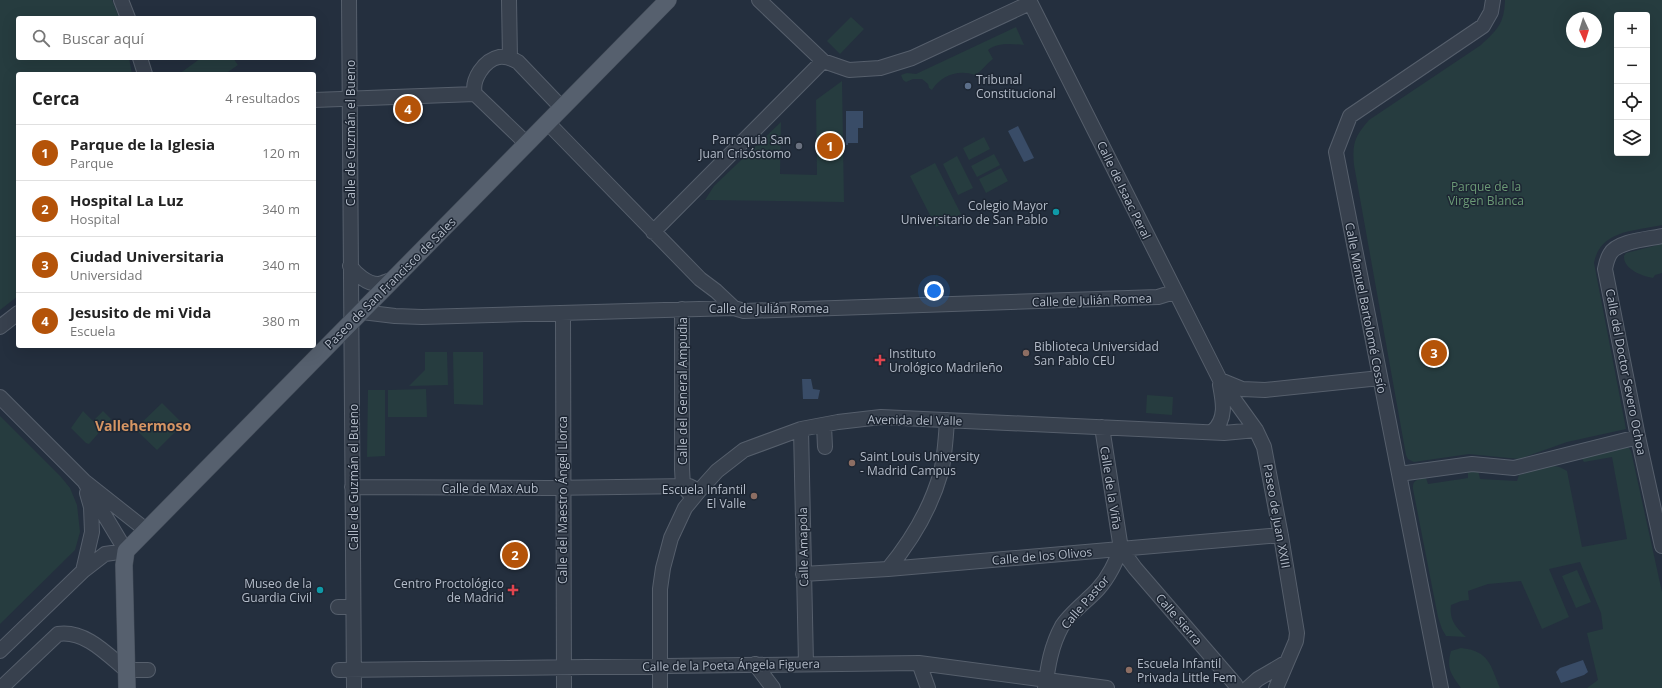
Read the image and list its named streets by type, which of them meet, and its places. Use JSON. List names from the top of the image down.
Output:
{
  "streets": {
    "main road": ["Paseo de San Francisco de Sales"],
    "street": [
      "Calle de Guzmán el Bueno",
      "Calle de Isaac Peral",
      "Calle de Julián Romea",
      "Calle Manuel Bartolomé Cossío",
      "Calle del Doctor Severo Ochoa",
      "Calle del General Ampudia",
      "Avenida del Valle",
      "Calle de Max Aub",
      "Calle de la Viña",
      "Calle del Maestro Ángel Llorca",
      "Paseo de Juan XXIII",
      "Calle Amapola",
      "Calle de los Olivos",
      "Calle Pastor",
      "Calle Sierra",
      "Calle de la Poeta Ángela Figuera"
    ]
  },
  "crossings": [
    ["Calle de Guzmán el Bueno", "Paseo de San Francisco de Sales"],
    ["Calle de Guzmán el Bueno", "Calle de Julián Romea"],
    ["Calle de Guzmán el Bueno", "Calle de Max Aub"],
    ["Calle de Guzmán el Bueno", "Calle de la Poeta Ángela Figuera"],
    ["Calle de Isaac Peral", "Calle de Julián Romea"],
    ["Calle de Isaac Peral", "Paseo de Juan XXIII"],
    ["Paseo de San Francisco de Sales", "Calle de Julián Romea"],
    ["Paseo de San Francisco de Sales", "Calle del General Ampudia"],
    ["Calle de Julián Romea", "Calle del General Ampudia"],
    ["Calle de Julián Romea", "Calle del Maestro Ángel Llorca"],
    ["Calle del General Ampudia", "Calle de Max Aub"],
    ["Avenida del Valle", "Calle de Max Aub"],
    ["Avenida del Valle", "Calle de la Viña"],
    ["Avenida del Valle", "Paseo de Juan XXIII"],
    ["Avenida del Valle", "Calle Amapola"],
    ["Avenida del Valle", "Calle de la Poeta Ángela Figuera"],
    ["Calle de Max Aub", "Calle del Maestro Ángel Llorca"],
    ["Calle de la Viña", "Calle de los Olivos"],
    ["Calle de la Viña", "Calle Pastor"],
    ["Calle de la Viña", "Calle Sierra"],
    ["Calle del Maestro Ángel Llorca", "Calle de la Poeta Ángela Figuera"],
    ["Paseo de Juan XXIII", "Calle de los Olivos"],
    ["Calle Amapola", "Calle de los Olivos"],
    ["Calle Amapola", "Calle de la Poeta Ángela Figuera"],
    ["Calle de los Olivos", "Calle Pastor"],
    ["Calle de los Olivos", "Calle Sierra"],
    ["Calle Pastor", "Calle Sierra"],
    ["Calle Pastor", "Calle de la Poeta Ángela Figuera"]
  ],
  "districts": ["Vallehermoso"],
  "parks": ["Parque de la Virgen Blanca"],
  "places": {
    "other": [
      "Tribunal Constitucional",
      "Parroquia San Juan Crisóstomo",
      "Colegio Mayor Universitario de San Pablo",
      "Biblioteca Universidad San Pablo CEU",
      "Saint Louis University - Madrid Campus",
      "Escuela Infantil El Valle",
      "Museo de la Guardia Civil",
      "Escuela Infantil Privada Little Fem"
    ],
    "health": ["Instituto Urológico Madrileño", "Centro Proctológico de Madrid"]
  },
  "north": "bottom",
  "page": {
    "map_buttons": ["+", "−"],
    "search": "Buscar aquí",
    "heading": ["Cerca", "4 resultados"],
    "pins": [
      "4",
      "1",
      "3",
      "2"
    ],
    "list": [
      {
        "mark": "1",
        "name": "Parque de la Iglesia",
        "note": "Parque",
        "value": "120 m"
      },
      {
        "mark": "2",
        "name": "Hospital La Luz",
        "note": "Hospital",
        "value": "340 m"
      },
      {
        "mark": "3",
        "name": "Ciudad Universitaria",
        "note": "Universidad",
        "value": "340 m"
      },
      {
        "mark": "4",
        "name": "Jesusito de mi Vida",
        "note": "Escuela",
        "value": "380 m"
      }
    ]
  }
}
